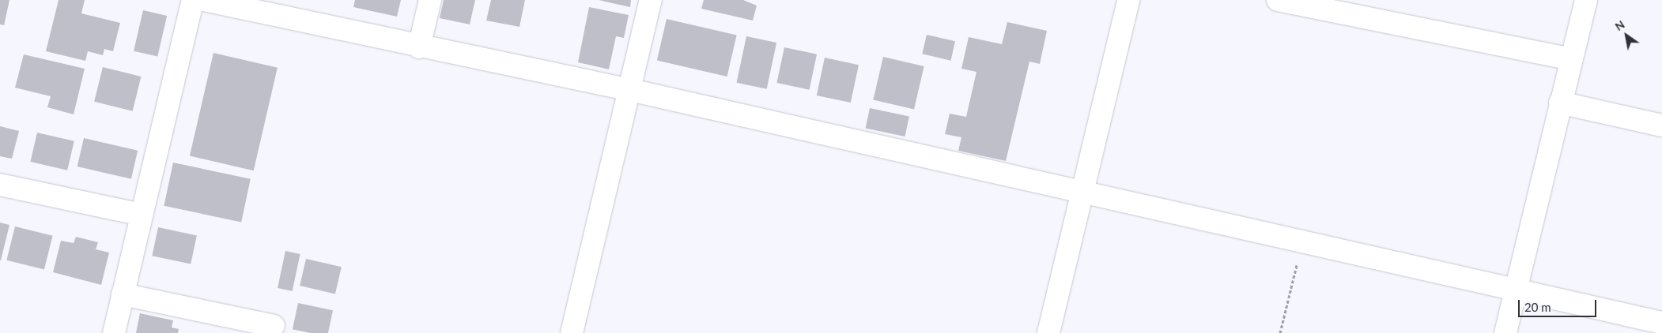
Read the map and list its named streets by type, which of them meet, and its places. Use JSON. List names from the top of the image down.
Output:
{
  "scale_bar": "20 m",
  "north": "top left"
}
